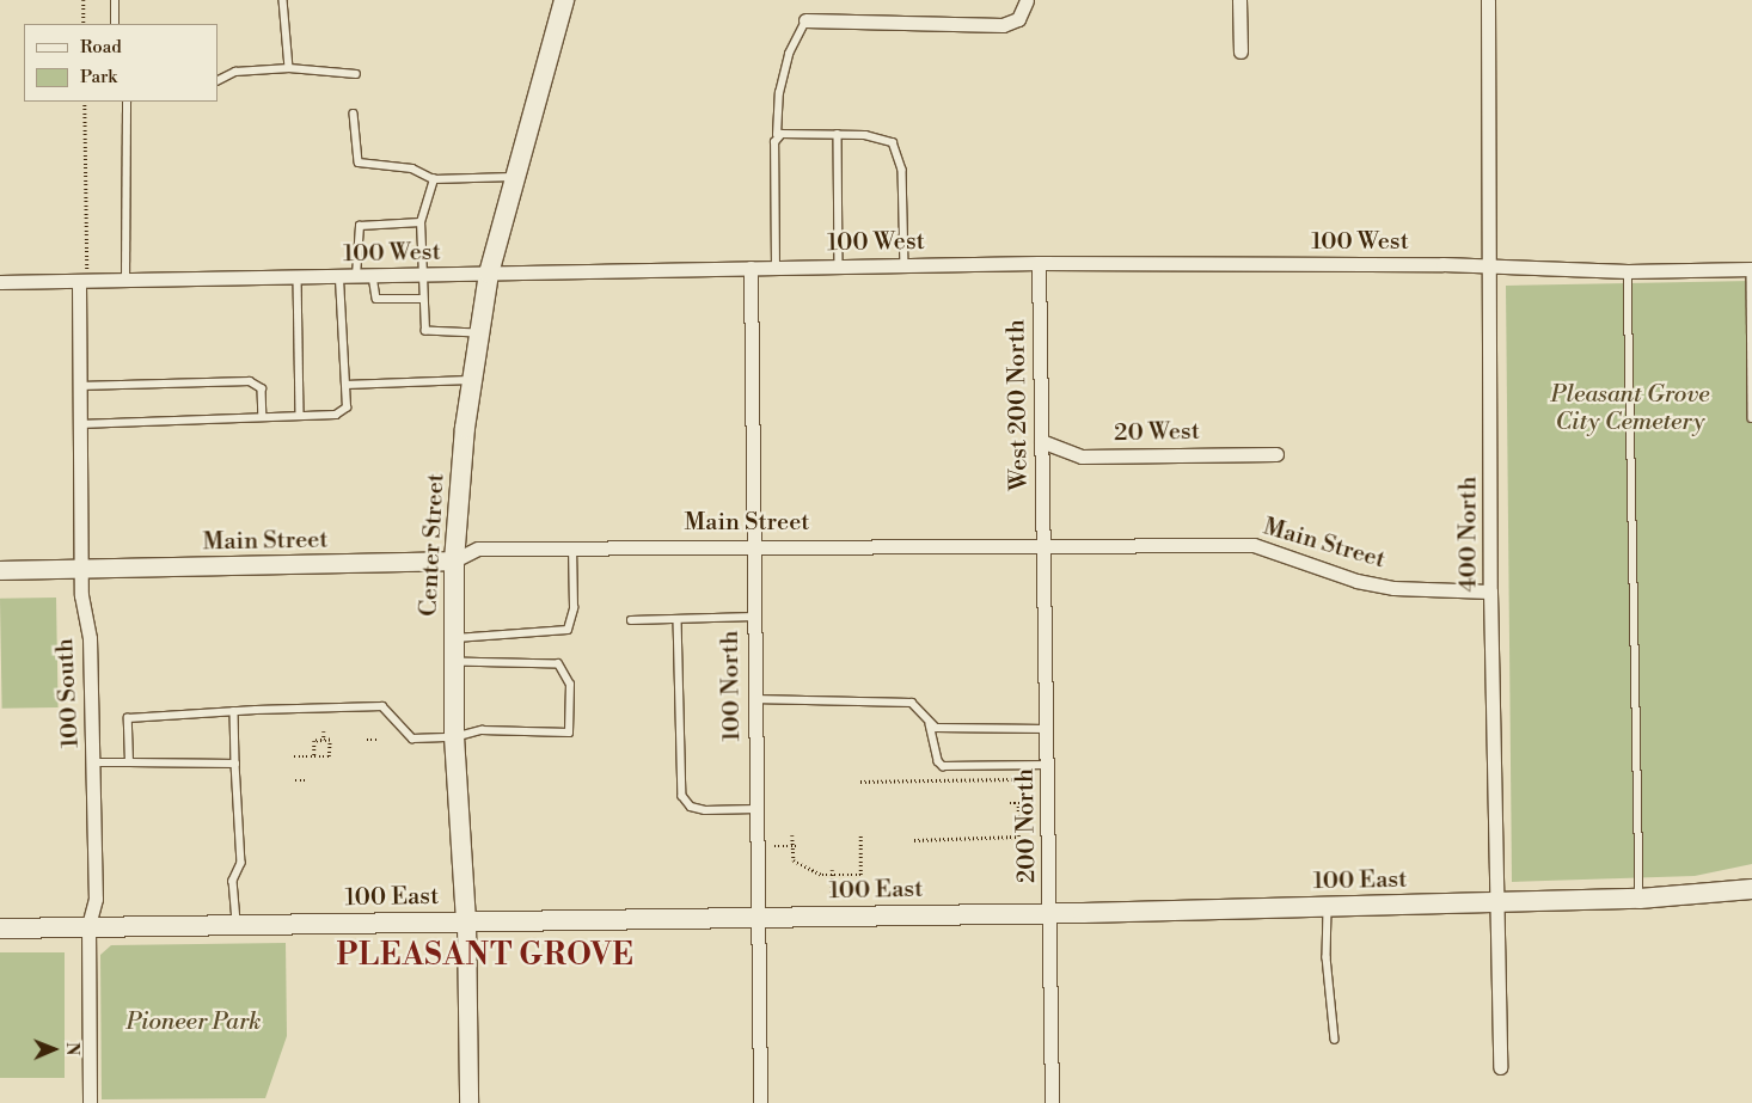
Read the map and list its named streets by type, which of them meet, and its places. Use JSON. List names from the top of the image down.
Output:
{
  "streets": {
    "main road": ["Center Street", "100 East"],
    "street": [
      "100 West",
      "West 200 North",
      "20 West",
      "Main Street",
      "400 North",
      "100 North",
      "100 South",
      "200 North"
    ]
  },
  "crossings": [
    ["100 West", "West 200 North"],
    ["100 West", "400 North"],
    ["100 West", "Center Street"],
    ["100 West", "100 North"],
    ["100 West", "100 South"],
    ["West 200 North", "20 West"],
    ["West 200 North", "Main Street"],
    ["West 200 North", "200 North"],
    ["Main Street", "400 North"],
    ["Main Street", "Center Street"],
    ["Main Street", "100 North"],
    ["Main Street", "100 South"],
    ["Main Street", "200 North"],
    ["400 North", "100 East"],
    ["Center Street", "100 East"],
    ["100 North", "100 East"],
    ["100 South", "100 East"],
    ["200 North", "100 East"]
  ],
  "districts": ["PLEASANT GROVE"],
  "parks": ["Pleasant Grove City Cemetery", "Pioneer Park"],
  "legend": ["Road", "Park"],
  "north": "right"
}
